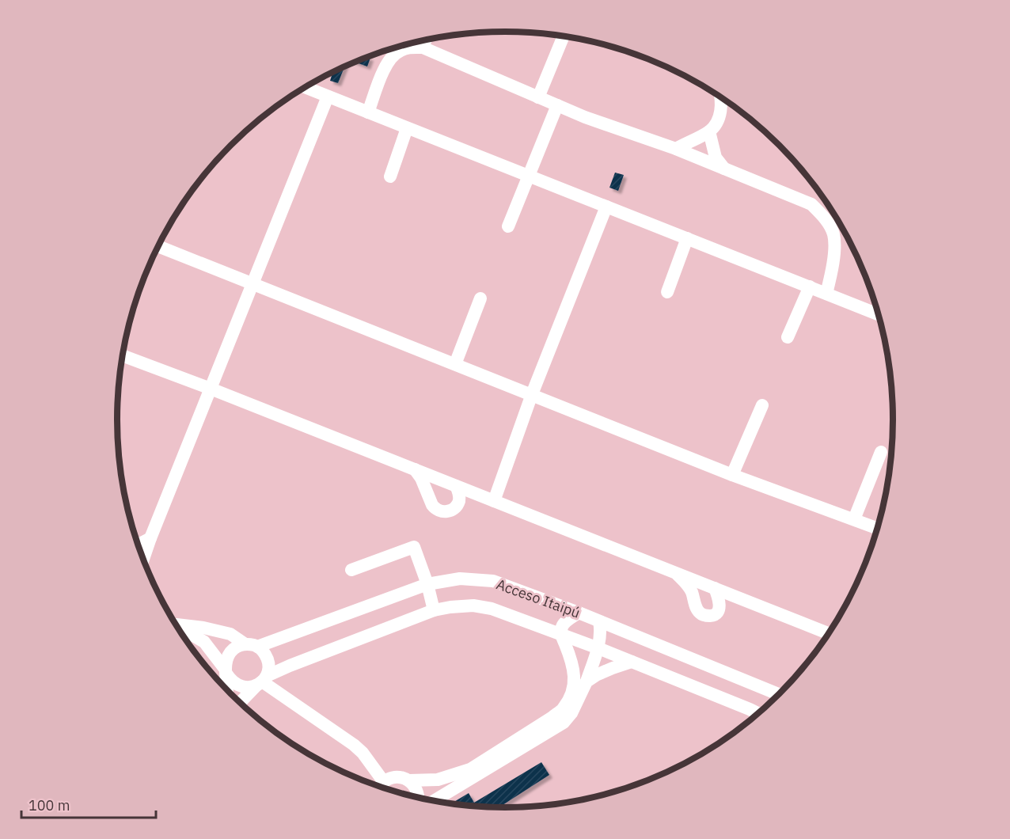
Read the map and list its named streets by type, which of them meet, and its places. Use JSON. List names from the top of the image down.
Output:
{
  "streets": {
    "street": ["Acceso Itaipú"]
  },
  "scale_bar": "100 m"
}
